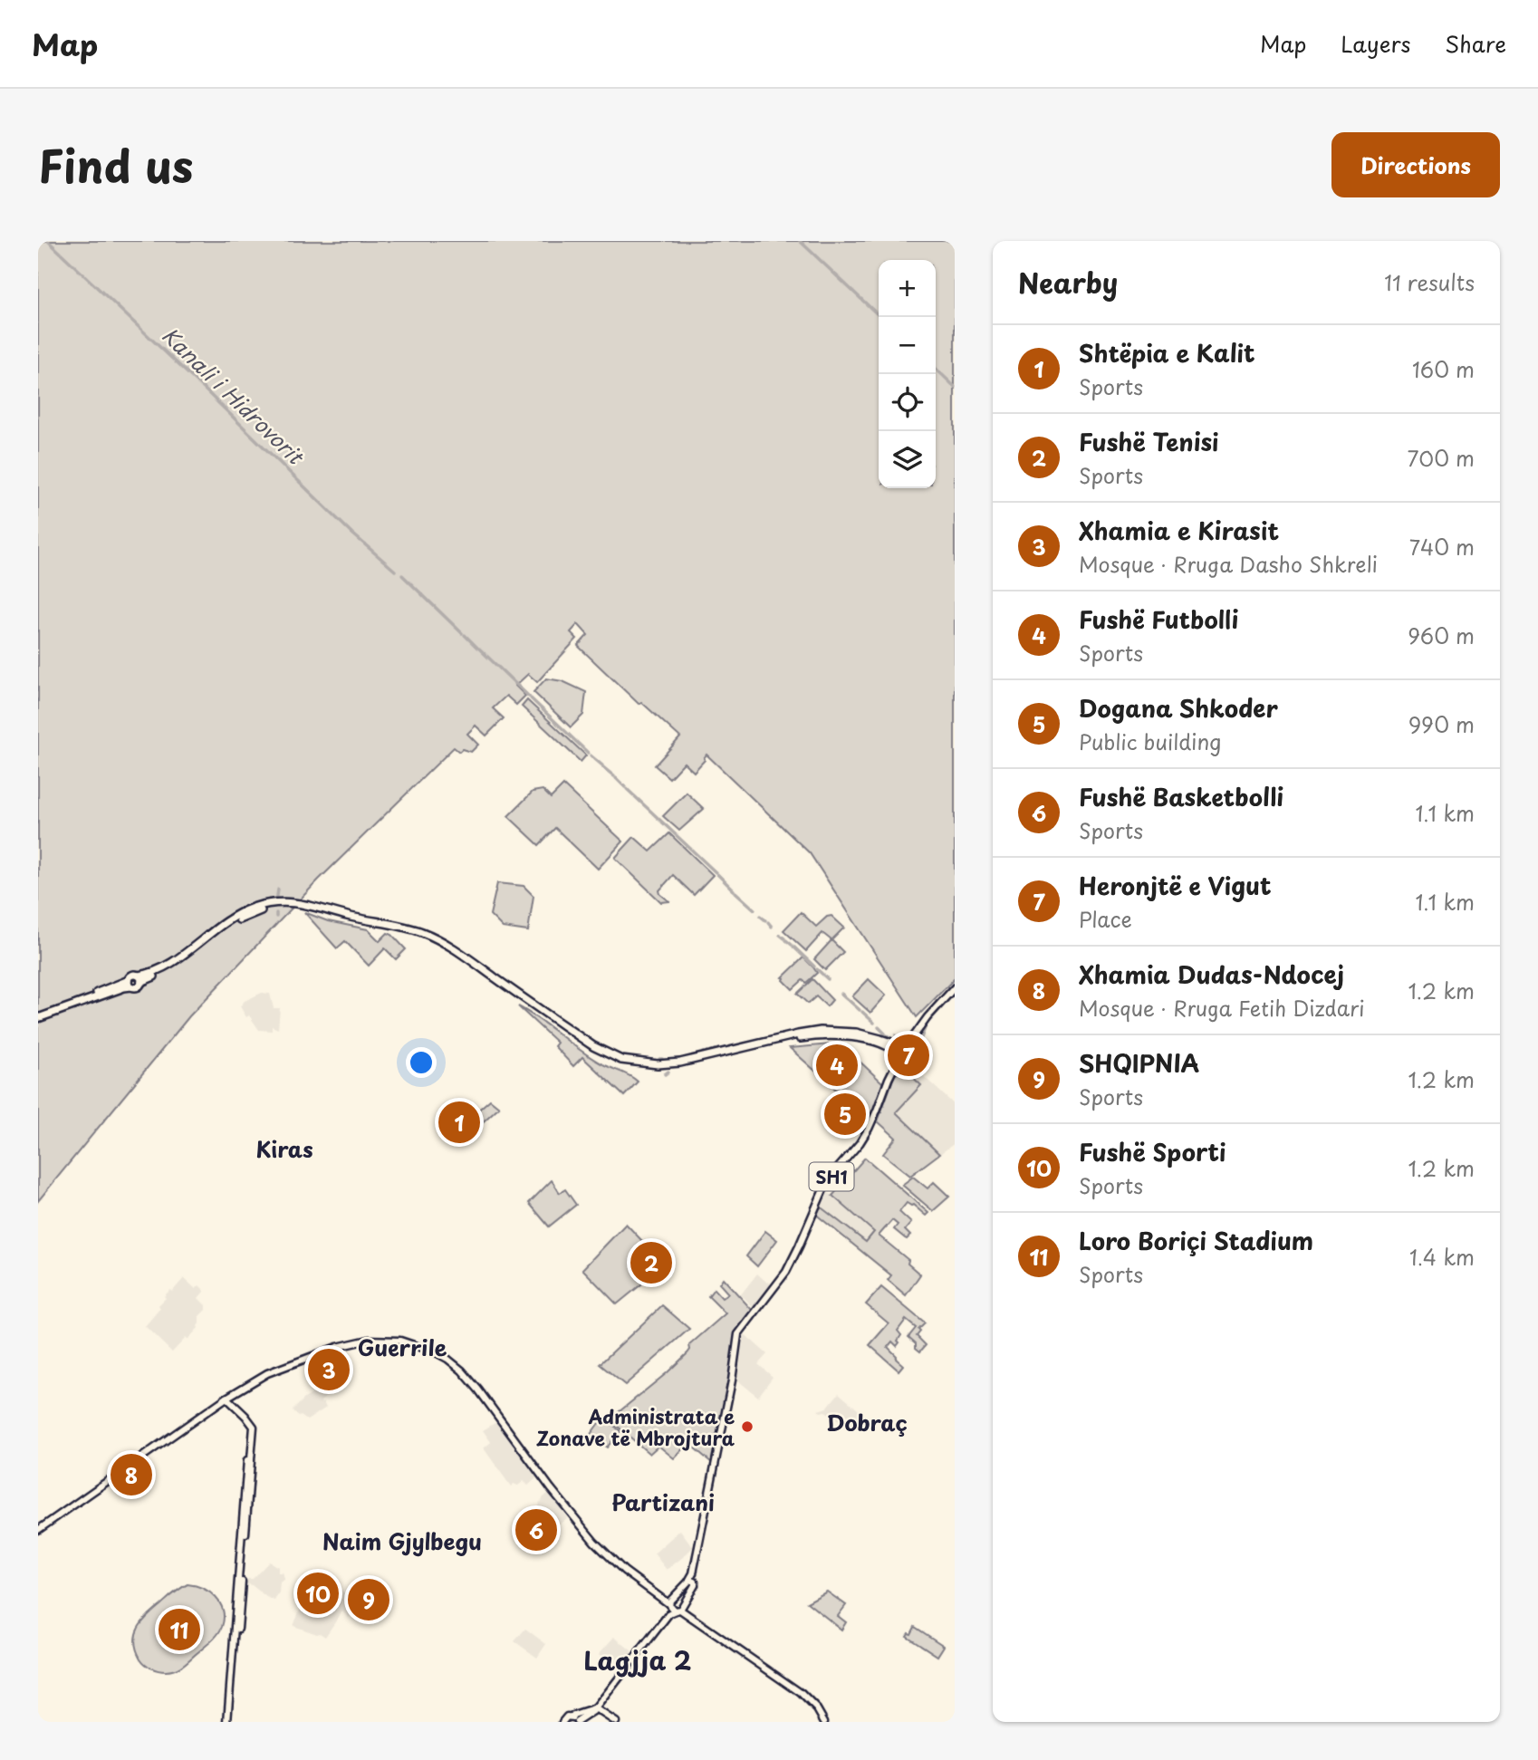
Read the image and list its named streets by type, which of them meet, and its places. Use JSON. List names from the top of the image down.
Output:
{
  "streets": {
    "main road": ["SH1"]
  },
  "districts": [
    "Kiras",
    "Guerrile",
    "Dobraç",
    "Partizani",
    "Naim Gjylbegu",
    "Lagjja 2"
  ],
  "water": ["Kanali i Hidrovorit"],
  "places": ["Administrata e Zonave të Mbrojtura"],
  "page": {
    "header": "Map",
    "nav": ["Map", "Layers", "Share"],
    "title": "Find us",
    "buttons": "Directions",
    "heading": ["Nearby", "11 results"],
    "map_buttons": ["+", "−"],
    "list": [
      {
        "mark": "1",
        "name": "Shtëpia e Kalit",
        "note": "Sports",
        "value": "160 m"
      },
      {
        "mark": "2",
        "name": "Fushë Tenisi",
        "note": "Sports",
        "value": "700 m"
      },
      {
        "mark": "3",
        "name": "Xhamia e Kirasit",
        "note": "Mosque · Rruga Dasho Shkreli",
        "value": "740 m"
      },
      {
        "mark": "4",
        "name": "Fushë Futbolli",
        "note": "Sports",
        "value": "960 m"
      },
      {
        "mark": "5",
        "name": "Dogana Shkoder",
        "note": "Public building",
        "value": "990 m"
      },
      {
        "mark": "6",
        "name": "Fushë Basketbolli",
        "note": "Sports",
        "value": "1.1 km"
      },
      {
        "mark": "7",
        "name": "Heronjtë e Vigut",
        "note": "Place",
        "value": "1.1 km"
      },
      {
        "mark": "8",
        "name": "Xhamia Dudas-Ndocej",
        "note": "Mosque · Rruga Fetih Dizdari",
        "value": "1.2 km"
      },
      {
        "mark": "9",
        "name": "SHQIPNIA",
        "note": "Sports",
        "value": "1.2 km"
      },
      {
        "mark": "10",
        "name": "Fushë Sporti",
        "note": "Sports",
        "value": "1.2 km"
      },
      {
        "mark": "11",
        "name": "Loro Boriçi Stadium",
        "note": "Sports",
        "value": "1.4 km"
      }
    ],
    "pins": [
      "7",
      "4",
      "5",
      "1",
      "2",
      "3",
      "8",
      "6",
      "10",
      "9",
      "11"
    ]
  }
}
